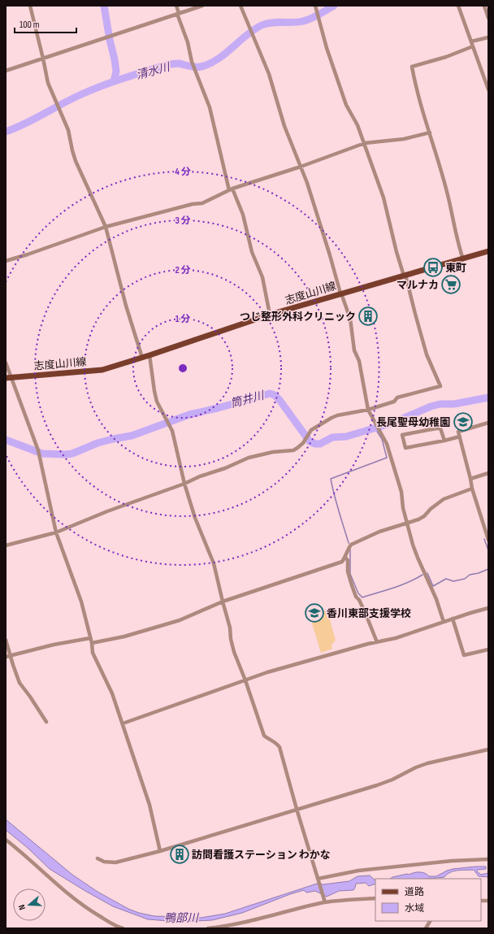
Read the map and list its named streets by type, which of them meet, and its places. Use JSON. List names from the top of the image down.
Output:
{
  "streets": {
    "main road": ["志度山川線"]
  },
  "water": ["清水川", "筒井川", "鴨部川"],
  "places": {
    "bus stop": ["東町"],
    "supermarket": ["マルナカ"],
    "building": ["つじ整形外科クリニック", "訪問看護ステーション わかな"],
    "school or university": ["長尾聖母幼稚園", "香川東部支援学校"]
  },
  "legend": ["道路", "水域"],
  "scale_bar": "100 m",
  "north": "left",
  "rings": [
    "4 分",
    "3 分",
    "2 分",
    "1 分"
  ]
}
